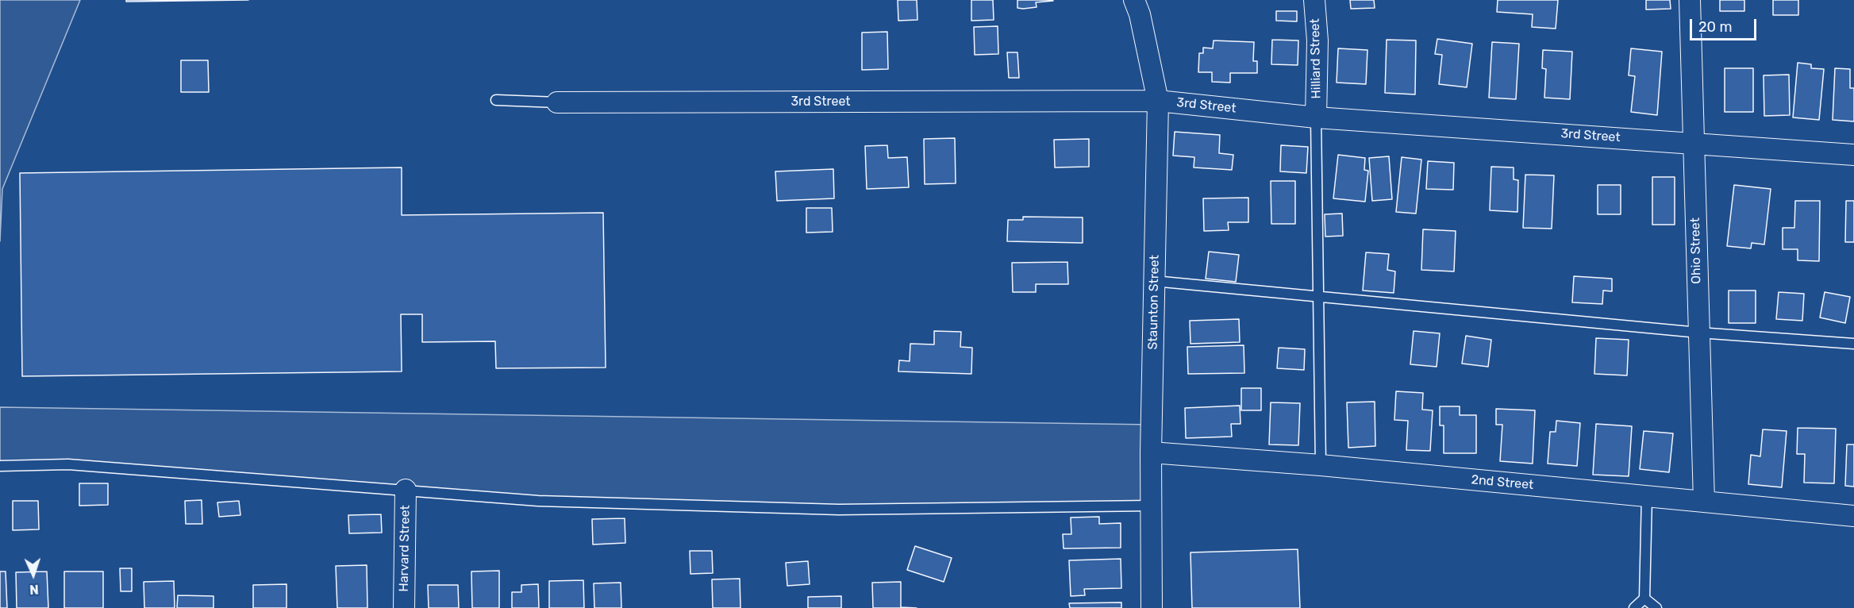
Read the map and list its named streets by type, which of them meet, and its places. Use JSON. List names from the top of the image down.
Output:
{
  "streets": {
    "street": [
      "Hilliard Street",
      "3rd Street",
      "Ohio Street",
      "Staunton Street",
      "2nd Street",
      "Harvard Street"
    ]
  },
  "crossings": [
    ["Hilliard Street", "3rd Street"],
    ["3rd Street", "Ohio Street"],
    ["3rd Street", "Staunton Street"],
    ["Ohio Street", "2nd Street"],
    ["Staunton Street", "2nd Street"]
  ],
  "scale_bar": "20 m",
  "north": "bottom"
}
